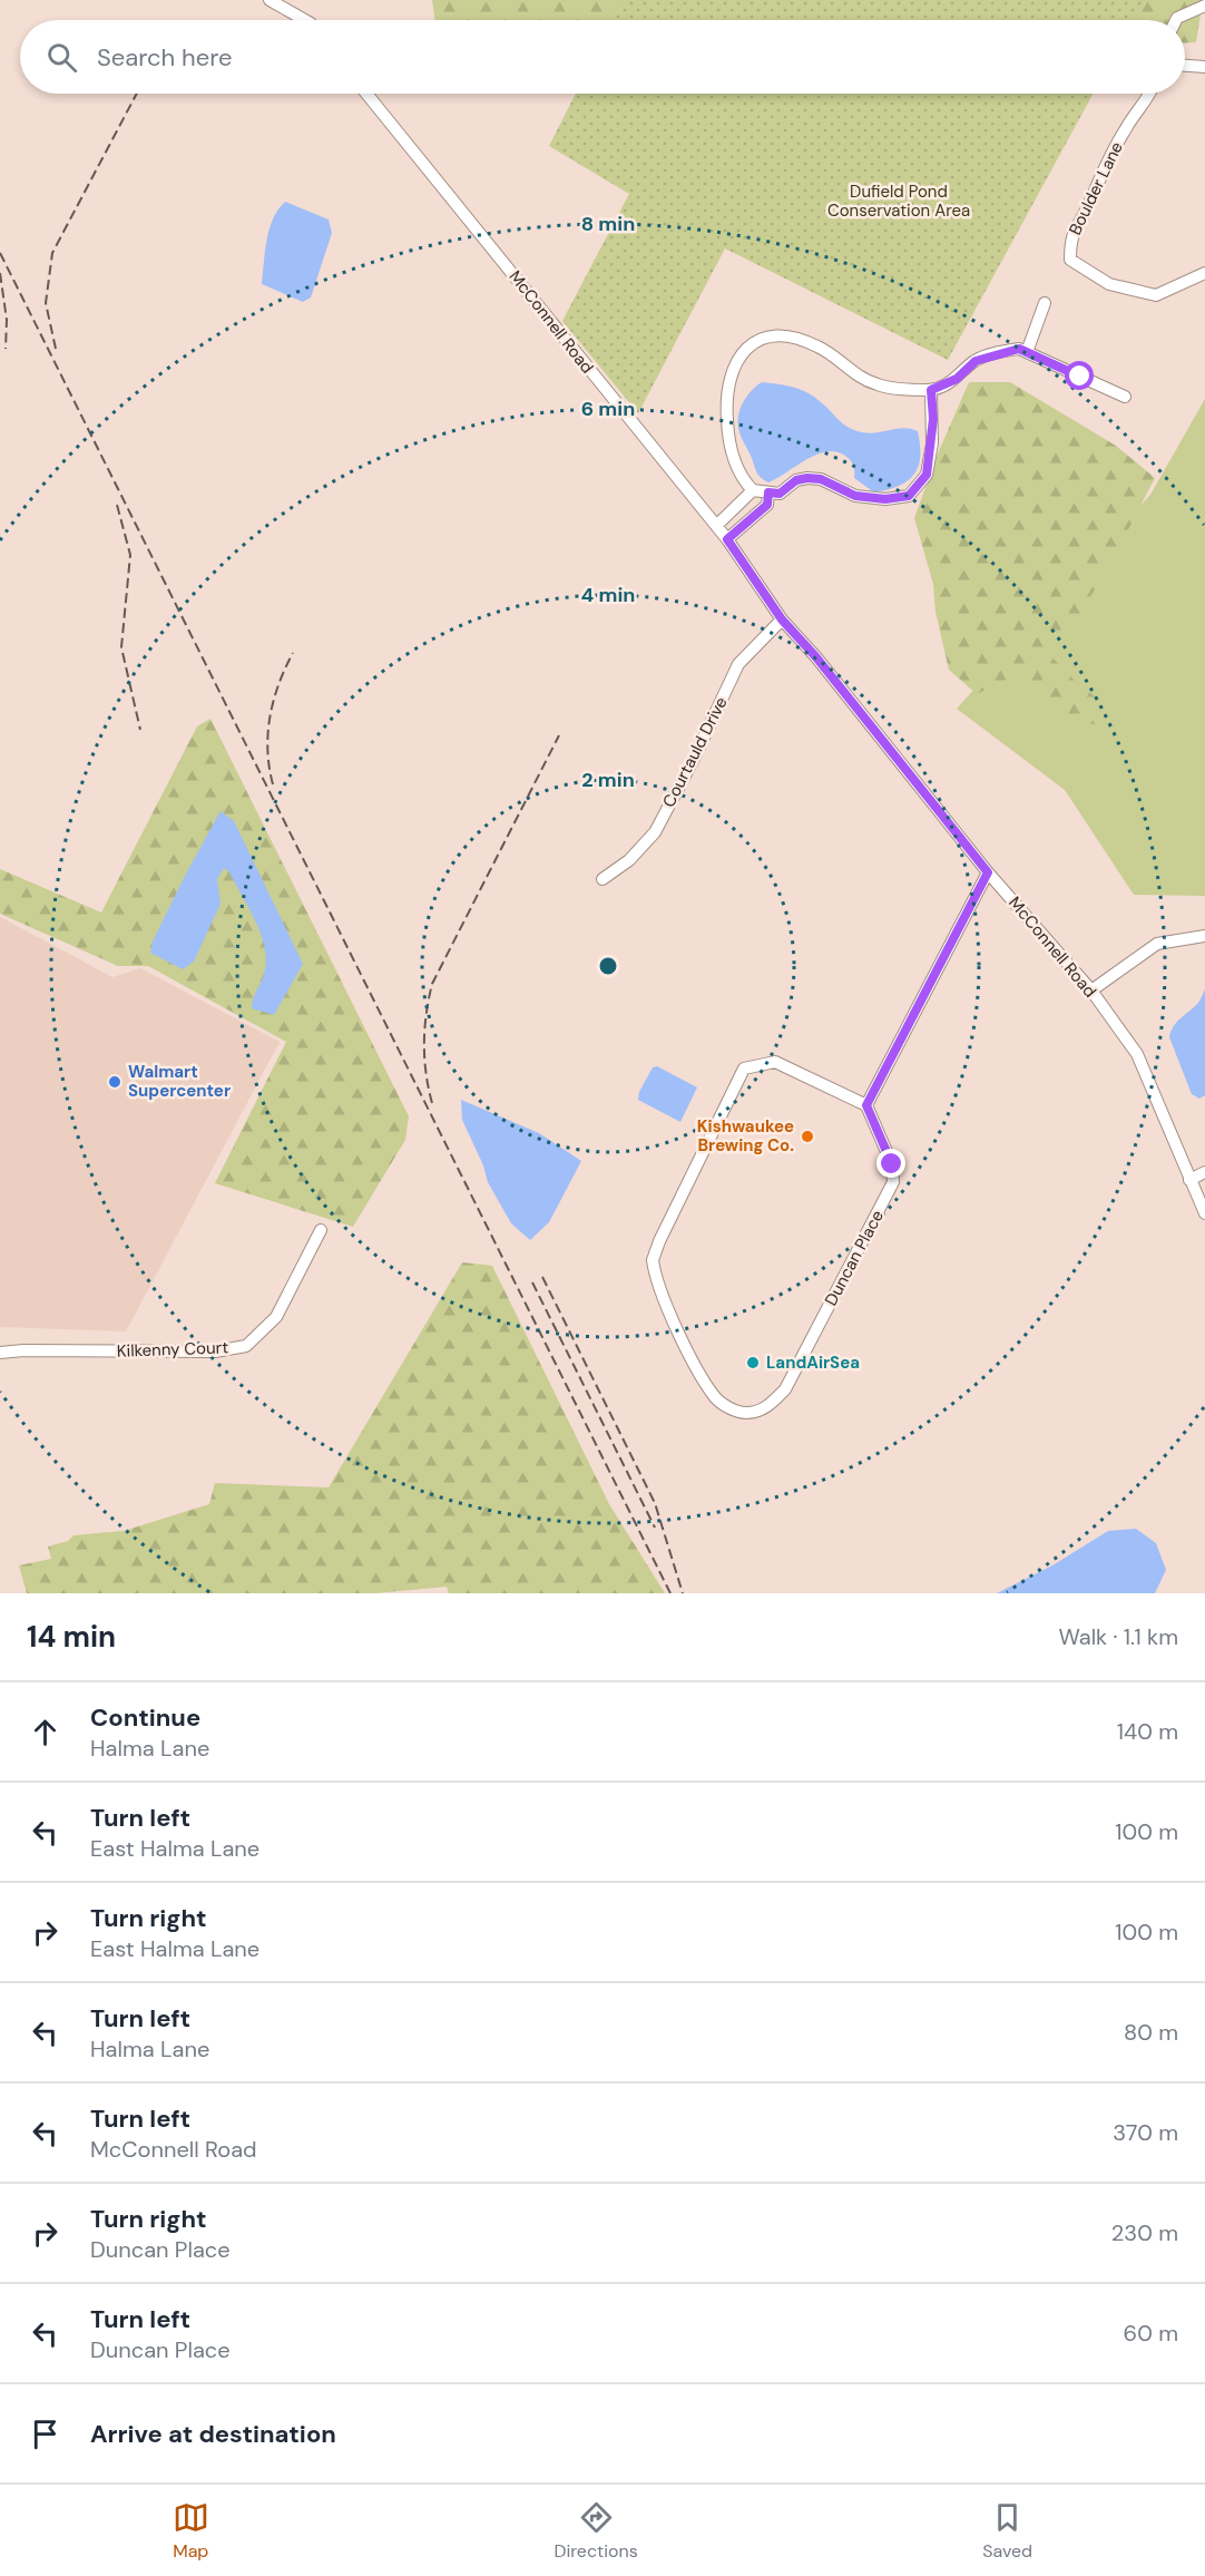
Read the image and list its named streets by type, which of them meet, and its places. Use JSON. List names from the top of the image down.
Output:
{
  "streets": {
    "street": [
      "Boulder Lane",
      "McConnell Road",
      "Courtauld Drive",
      "Duncan Place",
      "Kilkenny Court"
    ]
  },
  "crossings": [
    ["McConnell Road", "Courtauld Drive"]
  ],
  "parks": ["Dufield Pond Conservation Area"],
  "places": ["Walmart Supercenter", "Kishwaukee Brewing Co.", "LandAirSea"],
  "page": {
    "search": "Search here",
    "heading": ["14 min", "Walk · 1.1 km"],
    "list": [
      ["Continue", "Halma Lane", "140 m"],
      ["Turn left", "East Halma Lane", "100 m"],
      ["Turn right", "East Halma Lane", "100 m"],
      ["Turn left", "Halma Lane", "80 m"],
      ["Turn left", "McConnell Road", "370 m"],
      ["Turn right", "Duncan Place", "230 m"],
      ["Turn left", "Duncan Place", "60 m"],
      "Arrive at destination"
    ],
    "nav": ["Map", "Directions", "Saved"]
  },
  "rings": [
    "8 min",
    "6 min",
    "4 min",
    "2 min"
  ]
}
